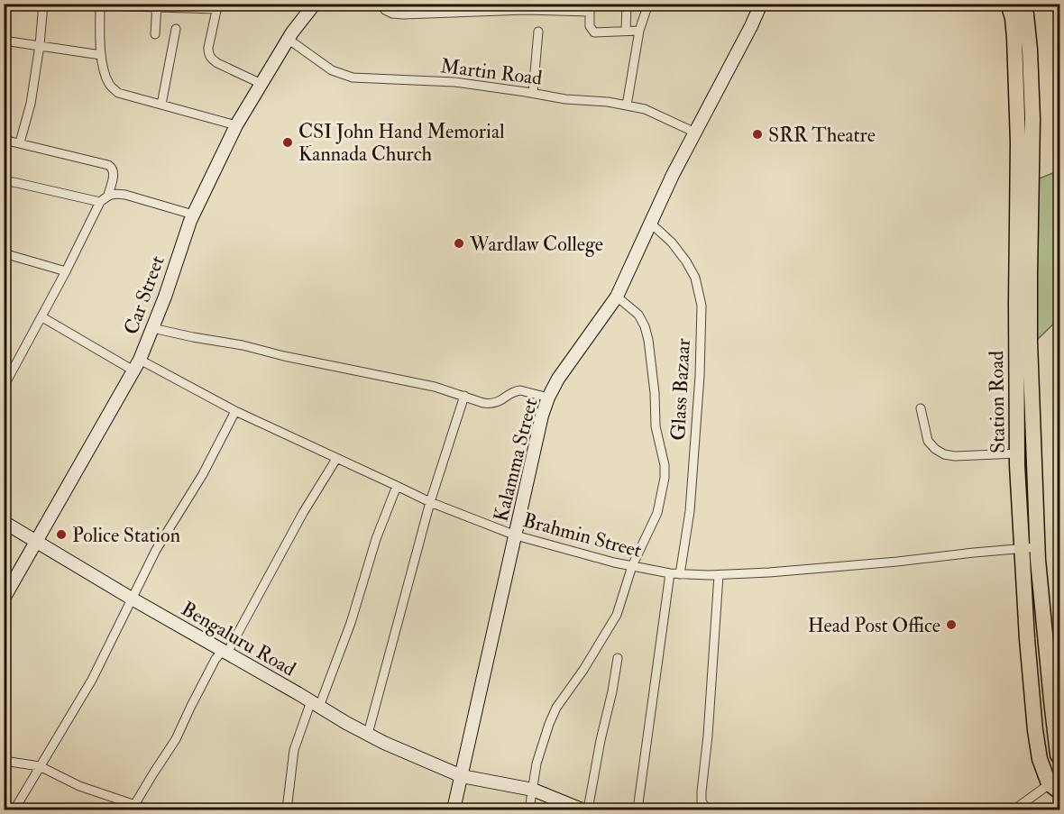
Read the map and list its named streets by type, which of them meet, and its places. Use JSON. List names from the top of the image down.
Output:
{
  "streets": {
    "highway": ["Station Road"],
    "street": [
      "Martin Road",
      "Car Street",
      "Glass Bazaar",
      "Kalamma Street",
      "Brahmin Street",
      "Bengaluru Road"
    ]
  },
  "crossings": [
    ["Martin Road", "Car Street"],
    ["Martin Road", "Kalamma Street"],
    ["Car Street", "Brahmin Street"],
    ["Car Street", "Bengaluru Road"],
    ["Glass Bazaar", "Kalamma Street"],
    ["Glass Bazaar", "Brahmin Street"],
    ["Station Road", "Brahmin Street"],
    ["Kalamma Street", "Brahmin Street"],
    ["Kalamma Street", "Bengaluru Road"]
  ],
  "places": [
    "SRR Theatre",
    "CSI John Hand Memorial Kannada Church",
    "Wardlaw College",
    "Police Station",
    "Head Post Office"
  ]
}
